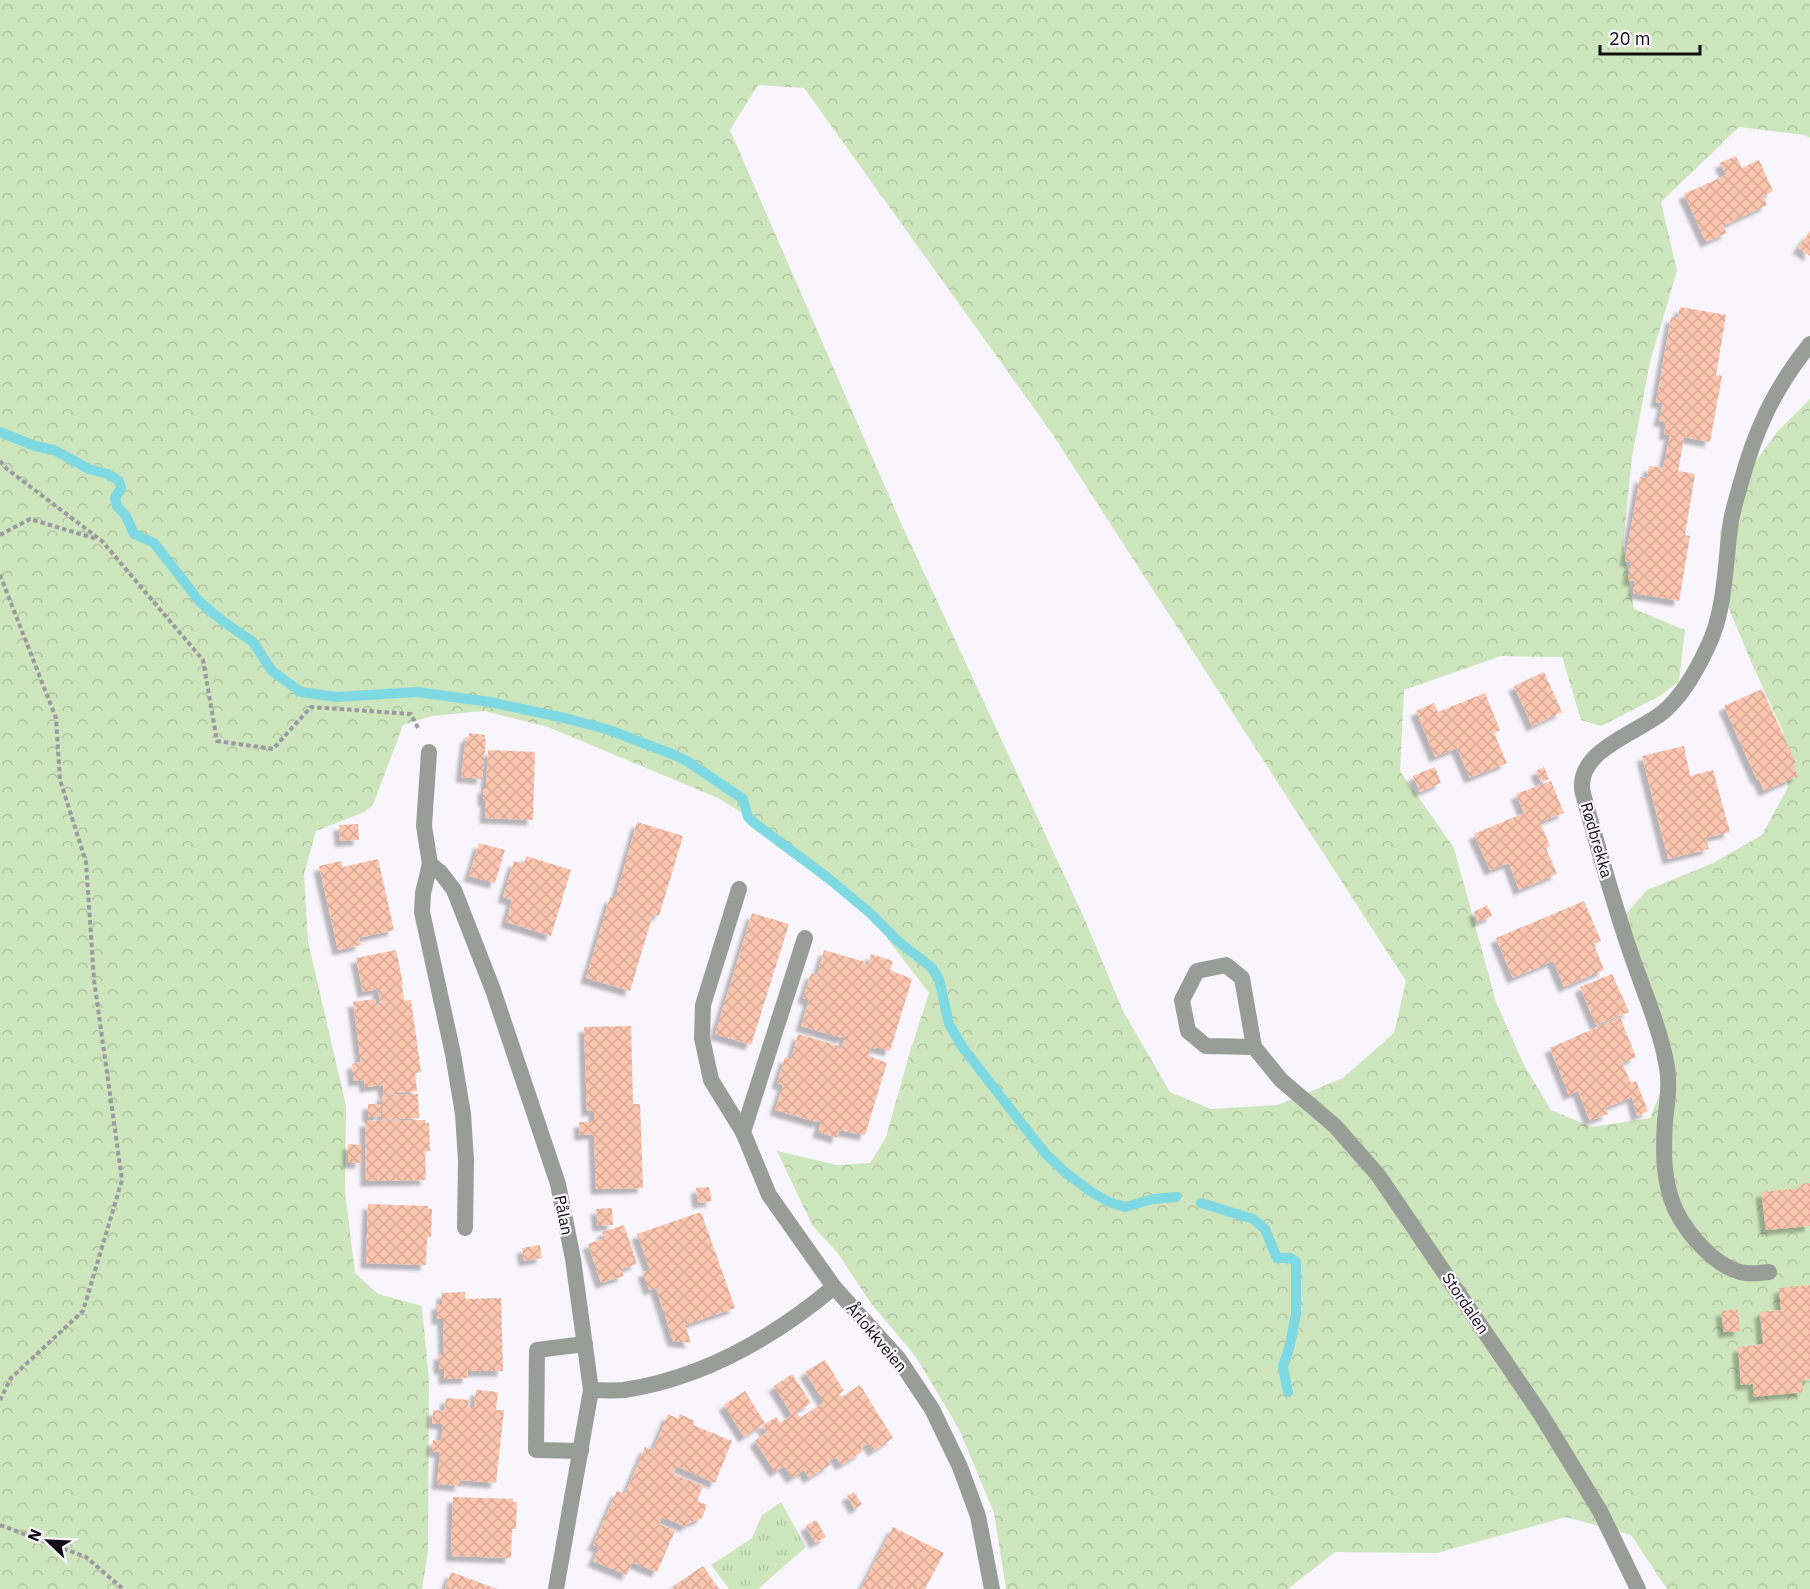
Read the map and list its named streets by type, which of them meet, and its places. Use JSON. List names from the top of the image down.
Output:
{
  "streets": {
    "street": [
      "Rødbrekka",
      "Pålan",
      "Stordalen",
      "Årlokkveien"
    ]
  },
  "scale_bar": "20 m",
  "north": "top left"
}
